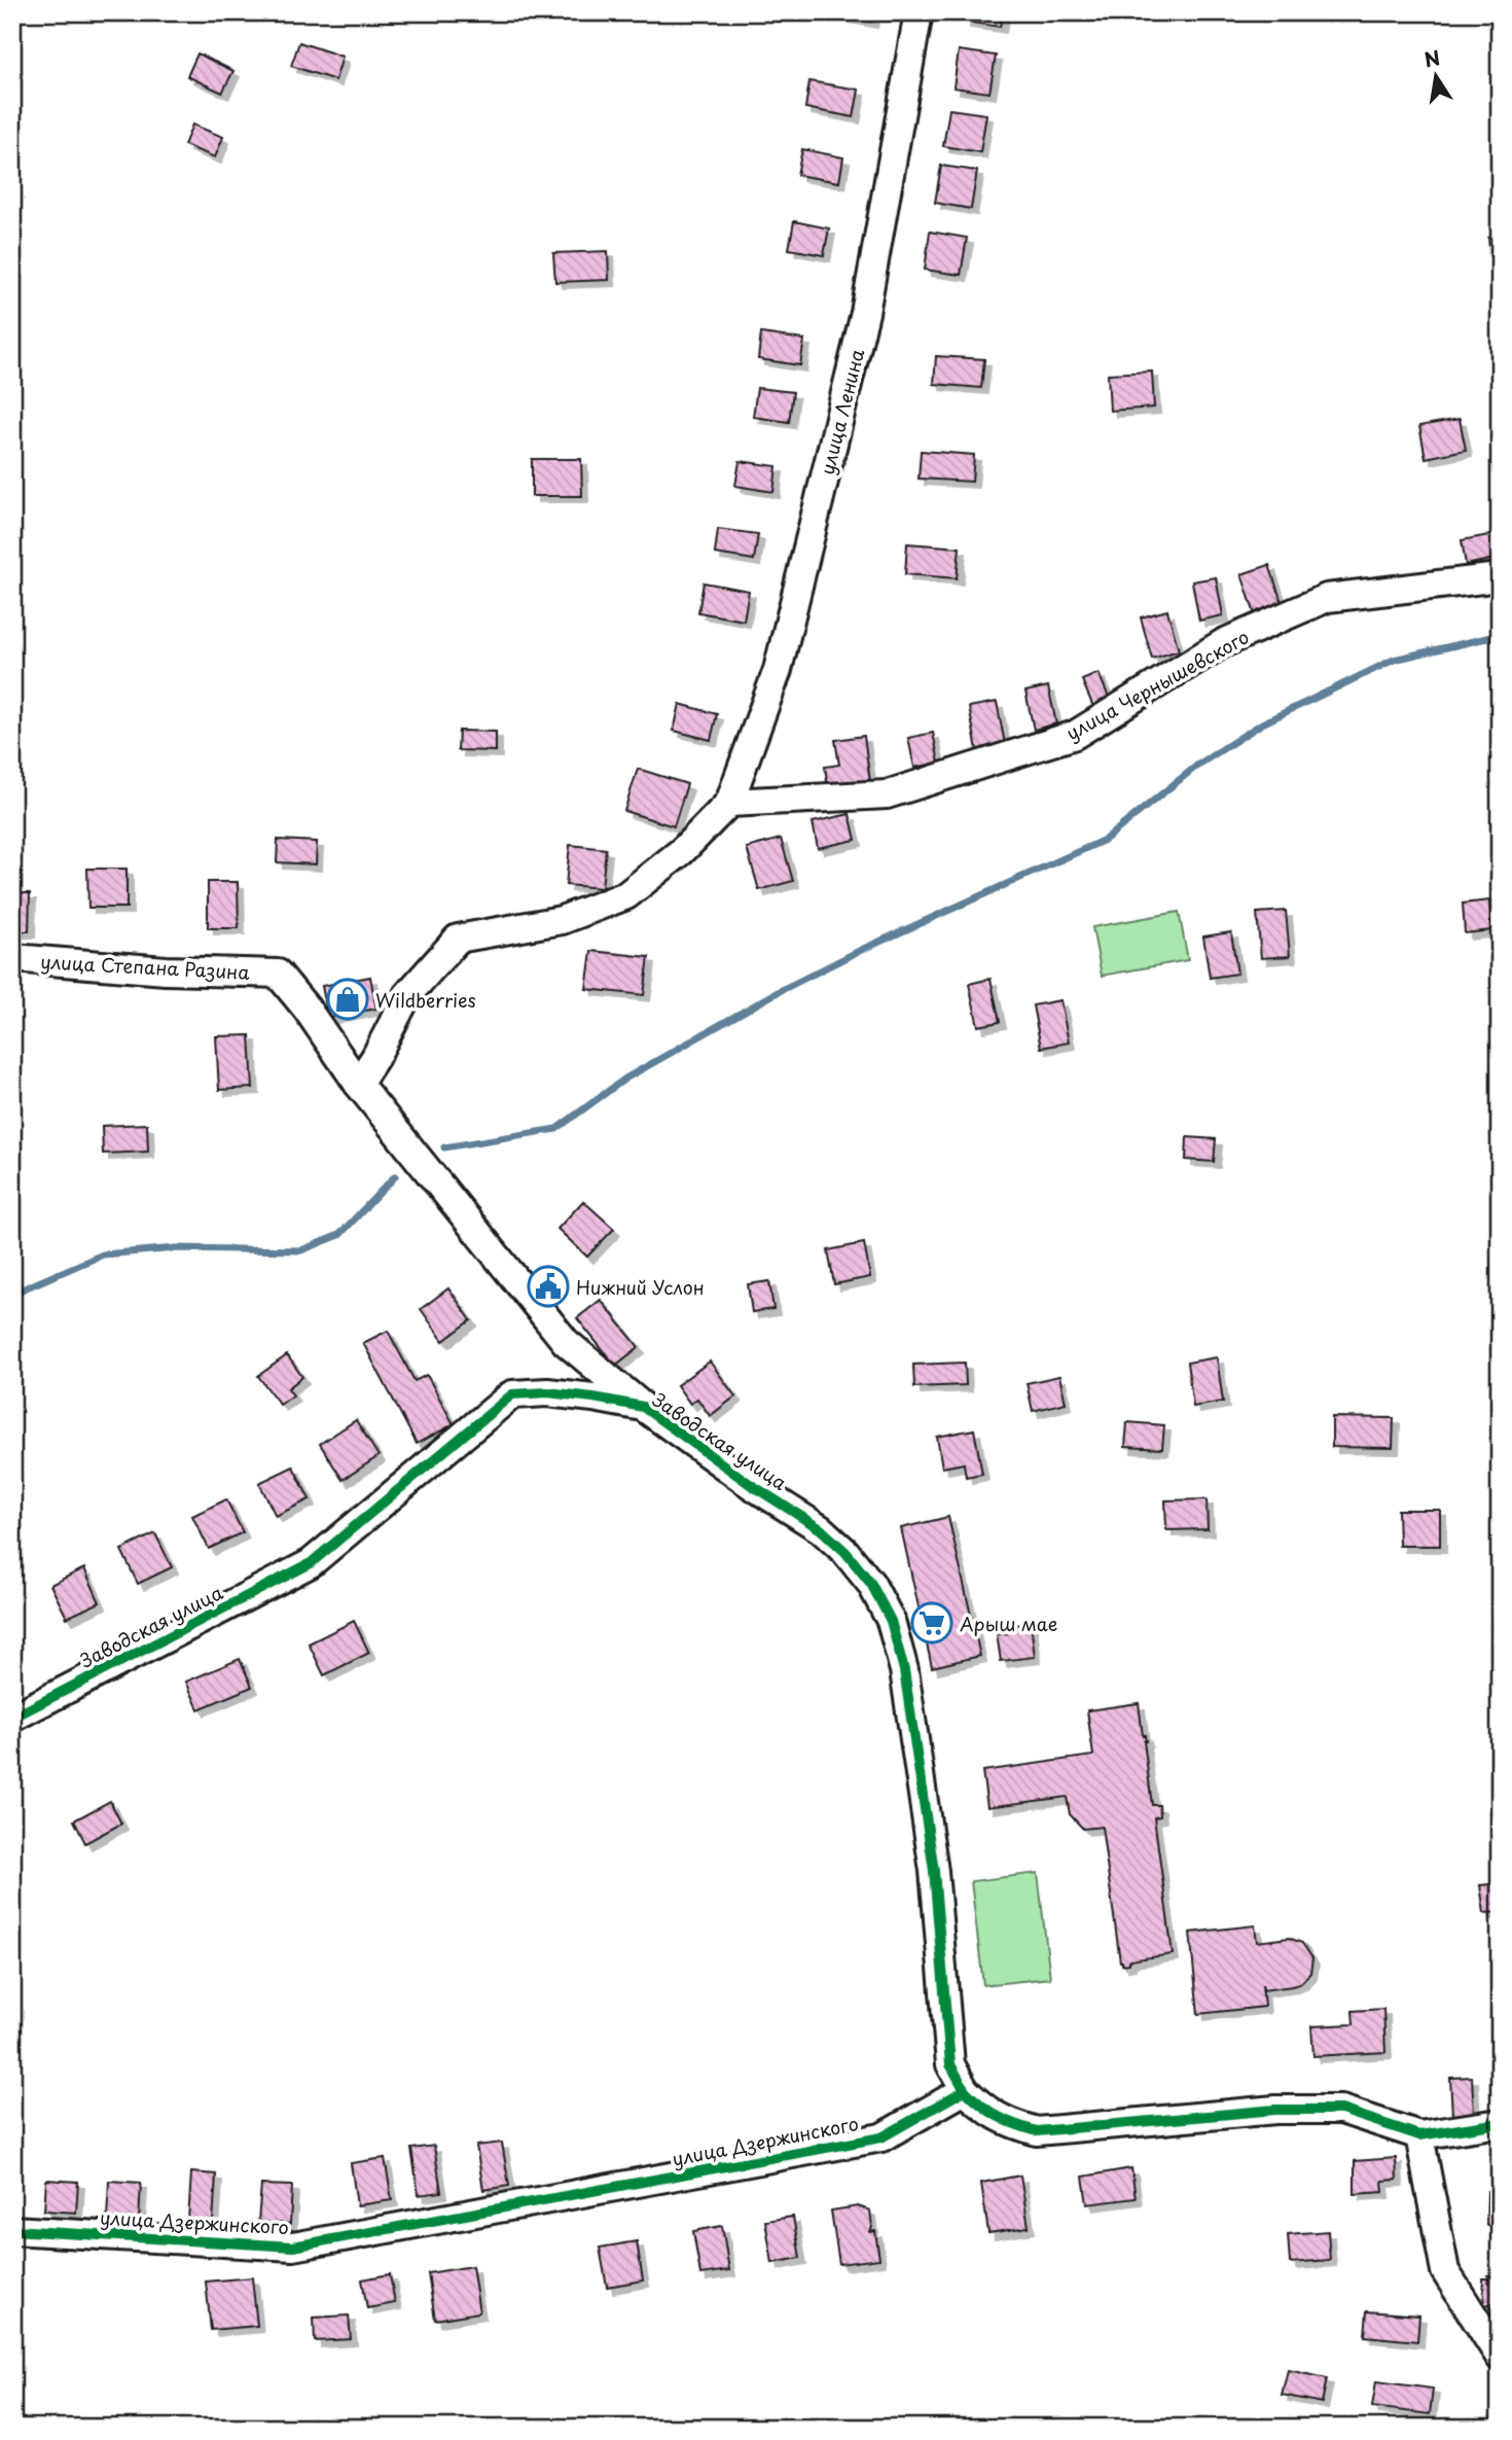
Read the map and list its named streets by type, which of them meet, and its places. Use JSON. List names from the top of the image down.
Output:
{
  "streets": {
    "street": [
      "улица Ленина",
      "улица Чернышевского",
      "улица Степана Разина",
      "Заводская улица",
      "улица Дзержинского"
    ]
  },
  "crossings": [
    ["улица Ленина", "улица Чернышевского"],
    ["Заводская улица", "улица Дзержинского"]
  ],
  "places": {
    "shop": ["Wildberries"],
    "public building": ["Нижний Услон"],
    "supermarket": ["Арыш мае"]
  },
  "north": "top"
}
